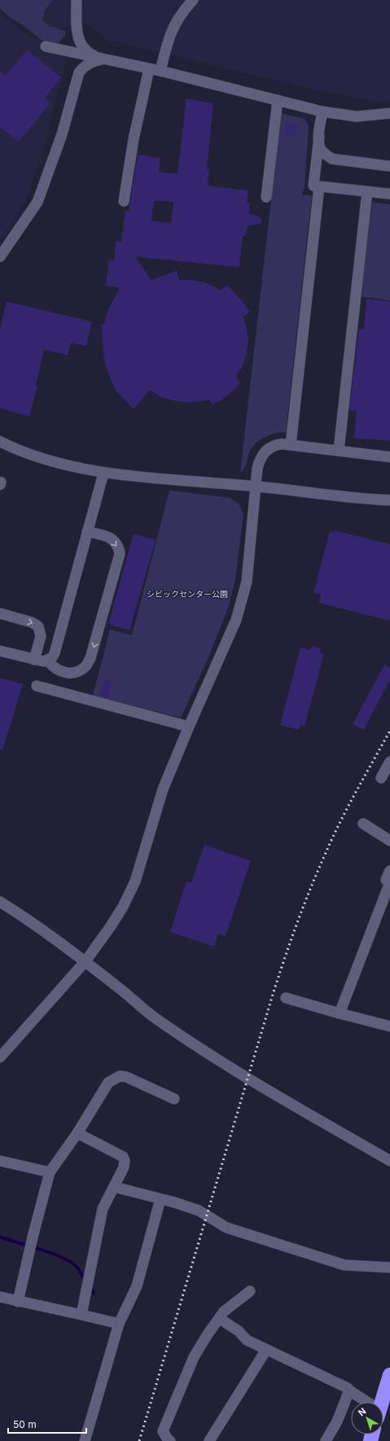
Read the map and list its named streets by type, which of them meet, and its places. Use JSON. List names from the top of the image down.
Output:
{
  "parks": ["シビックセンター公園"],
  "scale_bar": "50 m",
  "north": "top left"
}
